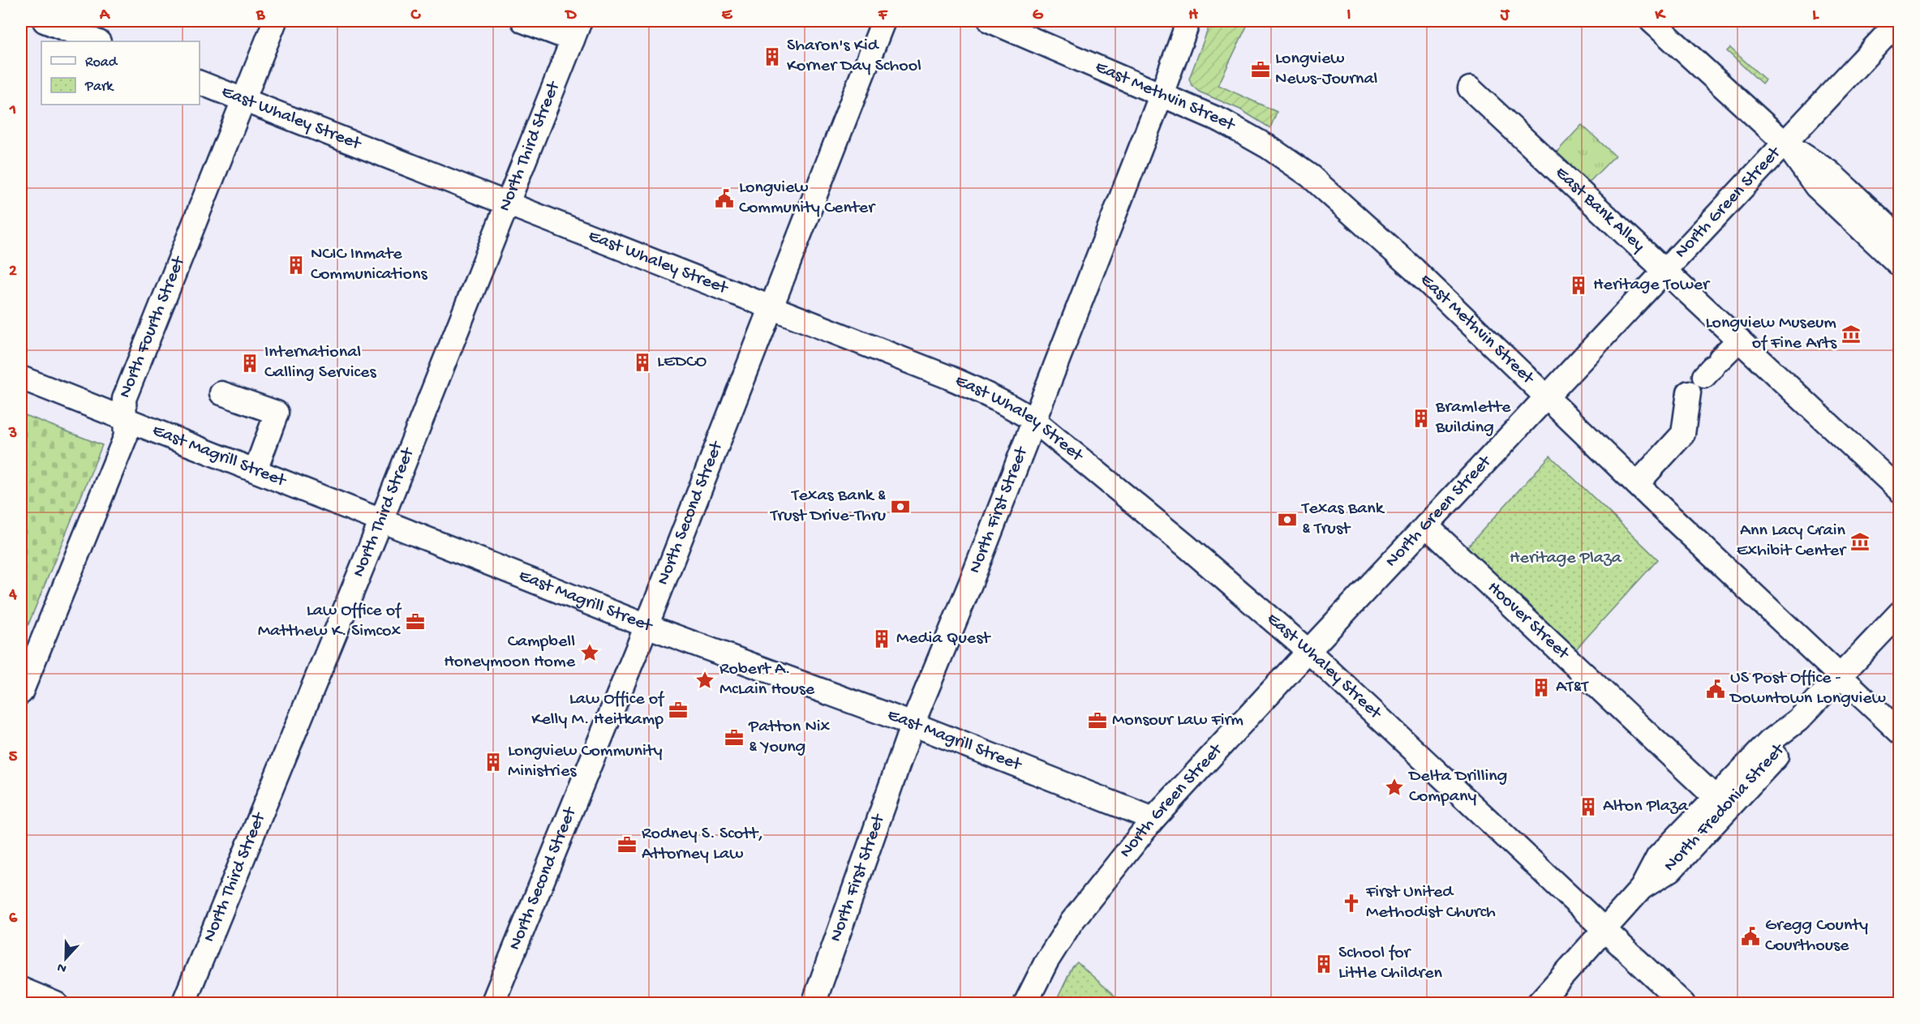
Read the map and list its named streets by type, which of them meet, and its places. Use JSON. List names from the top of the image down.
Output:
{
  "streets": {
    "street": [
      "East Methvin Street",
      "East Whaley Street",
      "North Third Street",
      "North Green Street",
      "East Bank Alley",
      "North Fourth Street",
      "East Magrill Street",
      "North First Street",
      "North Second Street",
      "Hoover Street",
      "North Fredonia Street"
    ]
  },
  "crossings": [
    ["East Methvin Street", "North Green Street"],
    ["East Methvin Street", "North First Street"],
    ["East Methvin Street", "North Fredonia Street"],
    ["East Whaley Street", "North Third Street"],
    ["East Whaley Street", "North Green Street"],
    ["East Whaley Street", "North Fourth Street"],
    ["East Whaley Street", "North First Street"],
    ["East Whaley Street", "North Second Street"],
    ["East Whaley Street", "North Fredonia Street"],
    ["North Third Street", "East Magrill Street"],
    ["North Green Street", "East Bank Alley"],
    ["North Green Street", "East Magrill Street"],
    ["North Green Street", "Hoover Street"],
    ["North Fourth Street", "East Magrill Street"],
    ["East Magrill Street", "North First Street"],
    ["East Magrill Street", "North Second Street"],
    ["Hoover Street", "North Fredonia Street"]
  ],
  "parks": ["Heritage Plaza"],
  "places": {
    "building": [
      "Sharon's Kid Korner Day School",
      "NCIC Inmate Communications",
      "Heritage Tower",
      "LEDCO",
      "International Calling Services",
      "Bramlette Building",
      "Media Quest",
      "AT&T",
      "Longview Community Ministries",
      "Alton Plaza",
      "School for Little Children"
    ],
    "office": [
      "Longview News-Journal",
      "Law Office of Matthew K. Simcox",
      "Law Office of Kelly M. Heitkamp",
      "Monsour Law Firm",
      "Patton Nix & Young",
      "Rodney S. Scott, Attorney Law"
    ],
    "public building": ["Longview Community Center", "US Post Office - Downtown Longview", "Gregg County Courthouse"],
    "museum": ["Longview Museum of Fine Arts", "Ann Lacy Crain Exhibit Center"],
    "bank": ["Texas Bank & Trust Drive-Thru", "Texas Bank & Trust"],
    "place": ["Campbell Honeymoon Home", "Robert A. McLain House", "Delta Drilling Company"],
    "church": ["First United Methodist Church"]
  },
  "legend": ["Road", "Park"],
  "north": "bottom",
  "grid": {
    "columns": [
      "A",
      "B",
      "C",
      "D",
      "E",
      "F",
      "G",
      "H",
      "I",
      "J",
      "K",
      "L"
    ],
    "rows": [
      "1",
      "2",
      "3",
      "4",
      "5",
      "6"
    ]
  }
}
